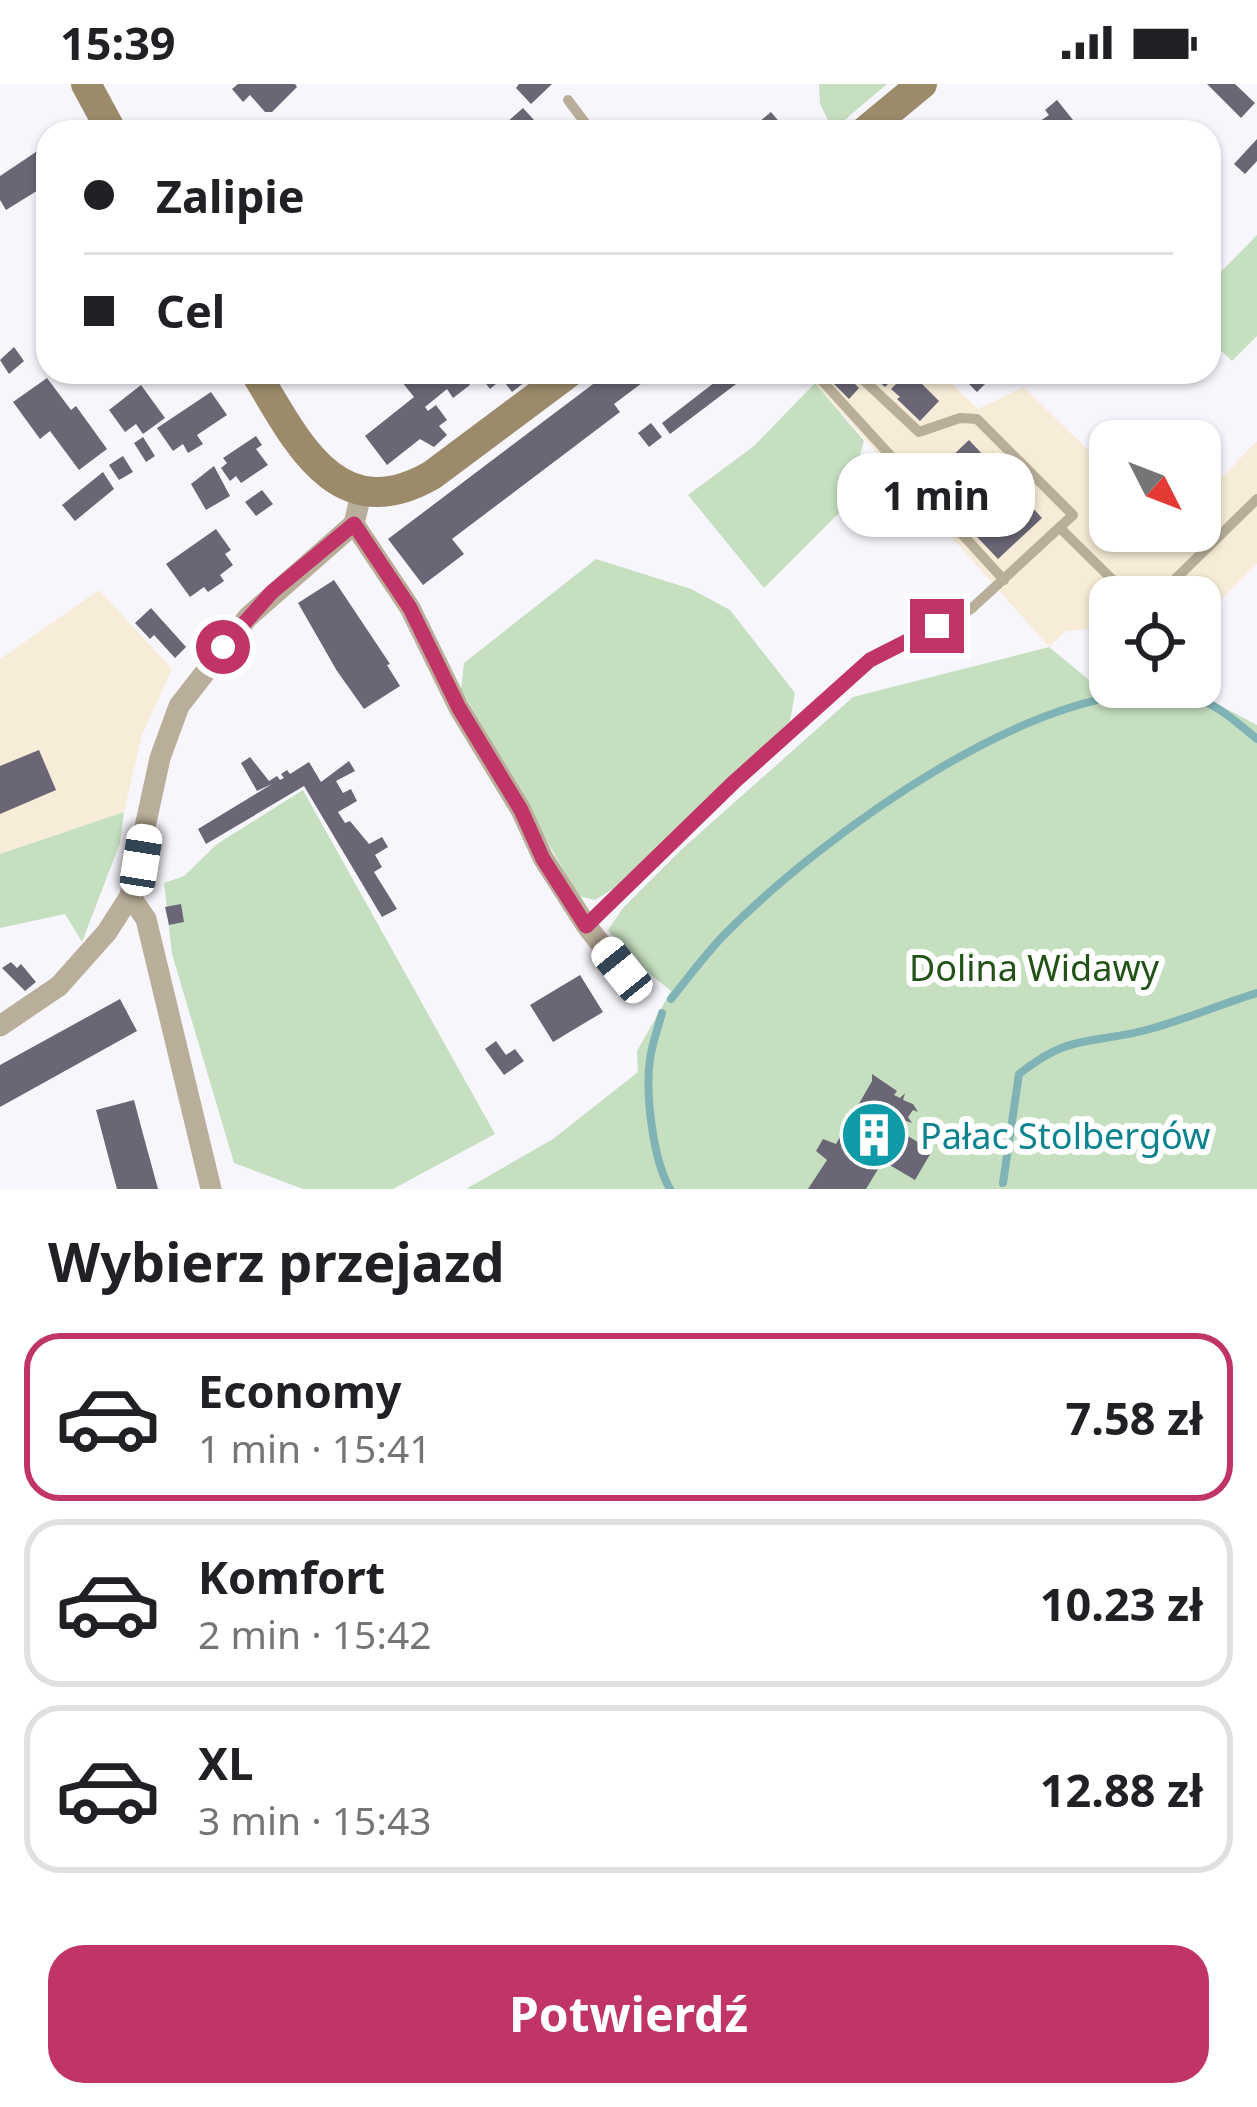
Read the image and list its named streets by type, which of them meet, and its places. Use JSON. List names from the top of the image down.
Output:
{
  "parks": ["Dolina Widawy"],
  "places": {
    "building": ["Pałac Stolbergów"]
  },
  "north": "bottom right",
  "page": {
    "status": "15:39",
    "banner": ["Zalipie", "Cel"],
    "bubble": "1 min",
    "heading": "Wybierz przejazd",
    "list": [
      {
        "name": "Economy",
        "note": "1 min · 15:41",
        "value": "7.58 zł"
      },
      {
        "name": "Komfort",
        "note": "2 min · 15:42",
        "value": "10.23 zł"
      },
      {
        "name": "XL",
        "note": "3 min · 15:43",
        "value": "12.88 zł"
      }
    ],
    "buttons": "Potwierdź"
  }
}
